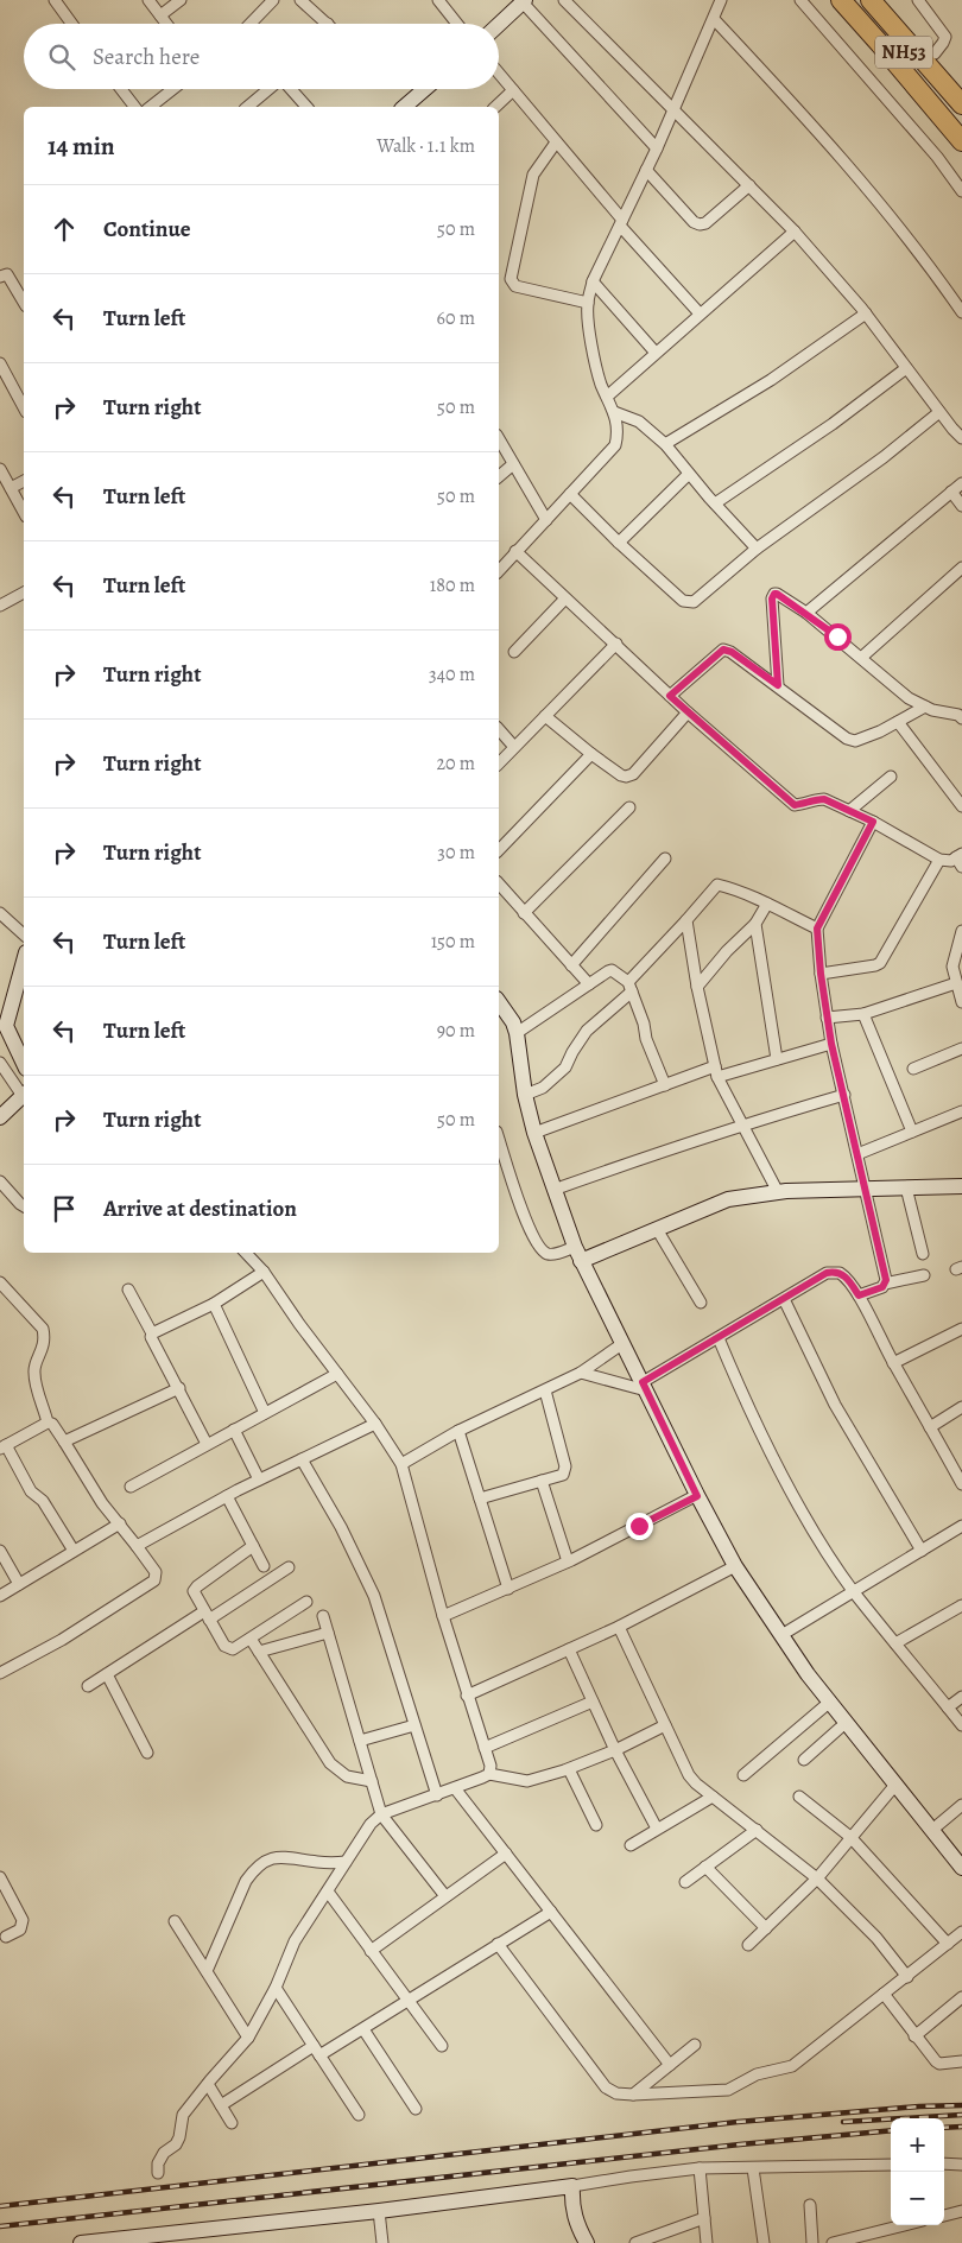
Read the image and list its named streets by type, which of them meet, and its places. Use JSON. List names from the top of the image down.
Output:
{
  "streets": {
    "highway": ["NH53"]
  },
  "page": {
    "search": "Search here",
    "heading": ["14 min", "Walk · 1.1 km"],
    "list": [
      ["Continue", "50 m"],
      ["Turn left", "60 m"],
      ["Turn right", "50 m"],
      ["Turn left", "50 m"],
      ["Turn left", "180 m"],
      ["Turn right", "340 m"],
      ["Turn right", "20 m"],
      ["Turn right", "30 m"],
      ["Turn left", "150 m"],
      ["Turn left", "90 m"],
      ["Turn right", "50 m"],
      "Arrive at destination"
    ],
    "map_buttons": ["+", "−"]
  }
}
